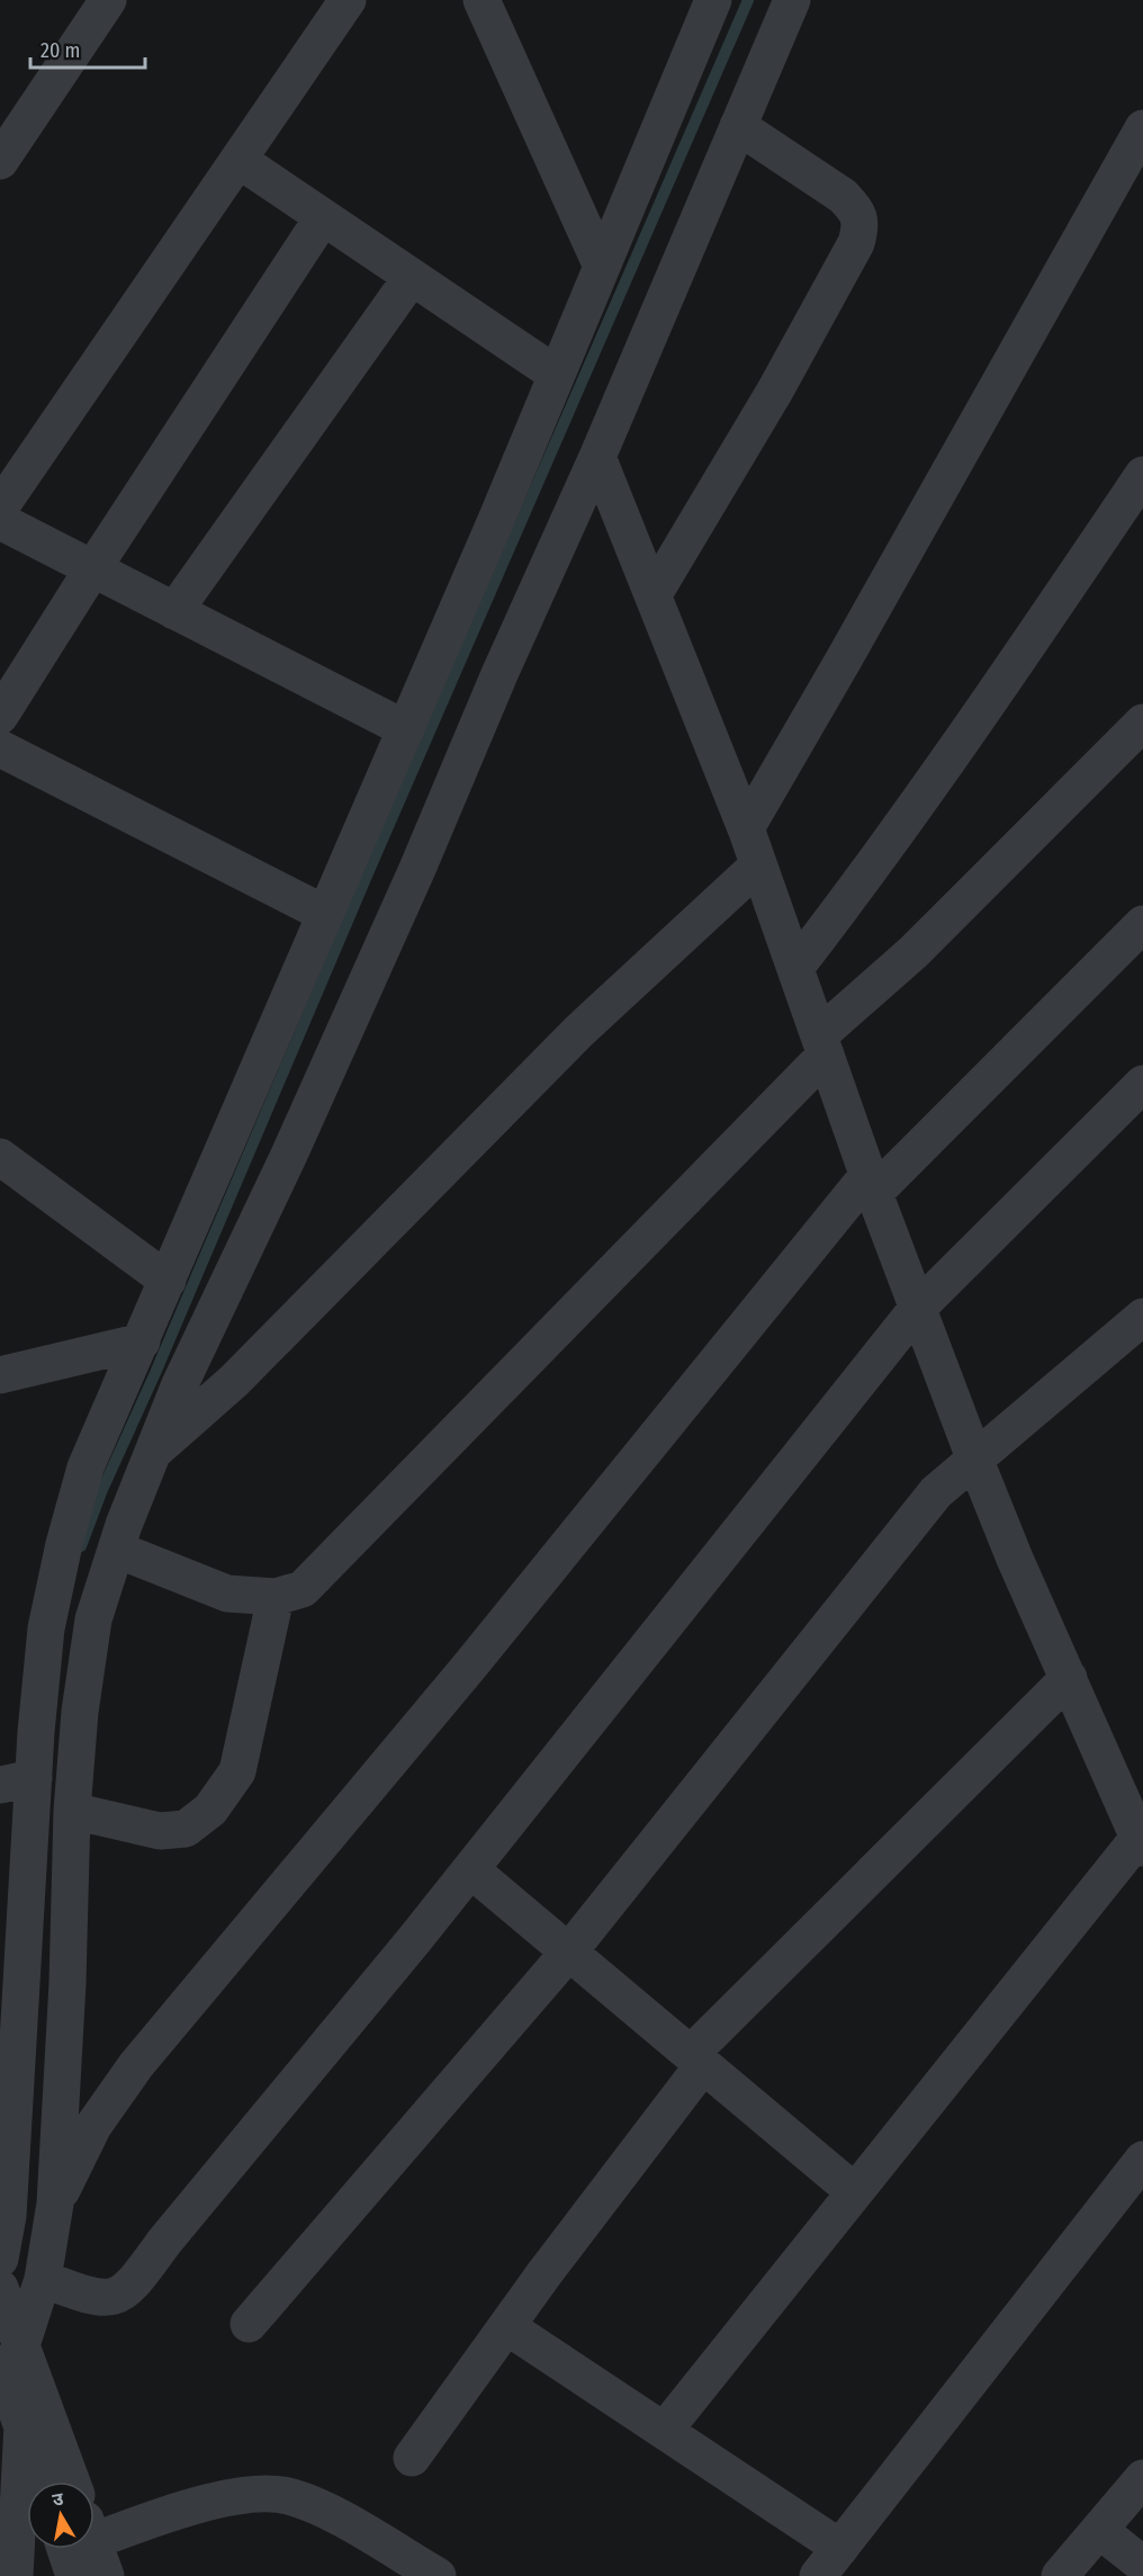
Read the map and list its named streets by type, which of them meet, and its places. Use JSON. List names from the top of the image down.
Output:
{
  "scale_bar": "20 m",
  "north": "top"
}
